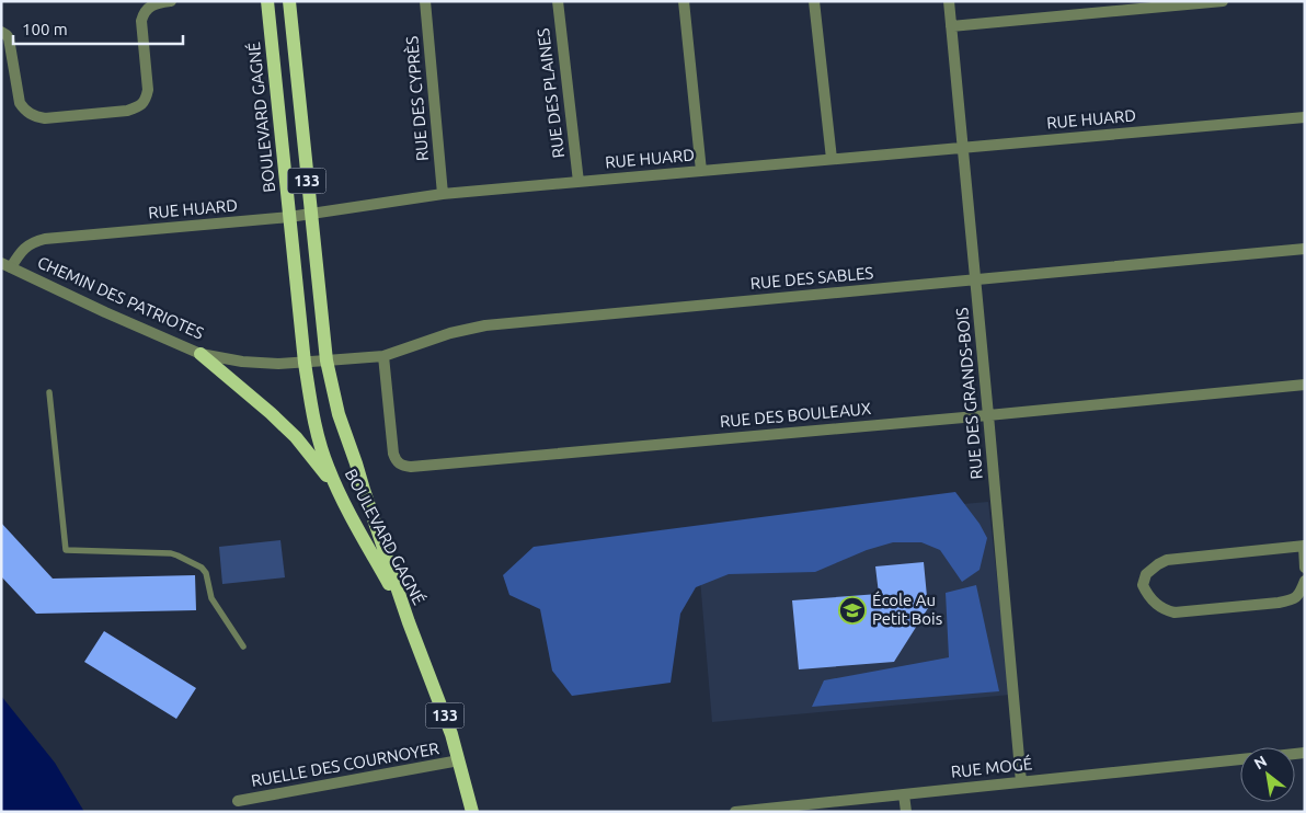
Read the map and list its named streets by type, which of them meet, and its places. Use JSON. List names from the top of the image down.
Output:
{
  "streets": {
    "main road": ["BOULEVARD GAGNÉ", "133"],
    "street": [
      "RUE DES PLAINES",
      "RUE DES CYPRÈS",
      "RUE HUARD",
      "RUE DES SABLES",
      "CHEMIN DES PATRIOTES",
      "RUE DES GRANDS-BOIS",
      "RUE DES BOULEAUX",
      "RUELLE DES COURNOYER",
      "RUE MOGÉ"
    ]
  },
  "crossings": [
    ["RUE DES PLAINES", "RUE HUARD"],
    ["RUE DES CYPRÈS", "RUE HUARD"],
    ["BOULEVARD GAGNÉ", "RUE HUARD"],
    ["BOULEVARD GAGNÉ", "133"],
    ["BOULEVARD GAGNÉ", "RUE DES SABLES"],
    ["BOULEVARD GAGNÉ", "CHEMIN DES PATRIOTES"],
    ["RUE HUARD", "CHEMIN DES PATRIOTES"],
    ["RUE HUARD", "RUE DES GRANDS-BOIS"],
    ["133", "RUELLE DES COURNOYER"],
    ["RUE DES SABLES", "CHEMIN DES PATRIOTES"],
    ["RUE DES SABLES", "RUE DES GRANDS-BOIS"],
    ["RUE DES SABLES", "RUE DES BOULEAUX"],
    ["RUE DES GRANDS-BOIS", "RUE DES BOULEAUX"],
    ["RUE DES GRANDS-BOIS", "RUE MOGÉ"]
  ],
  "places": {
    "school or university": ["École Au Petit Bois"]
  },
  "scale_bar": "100 m",
  "north": "top left"
}
